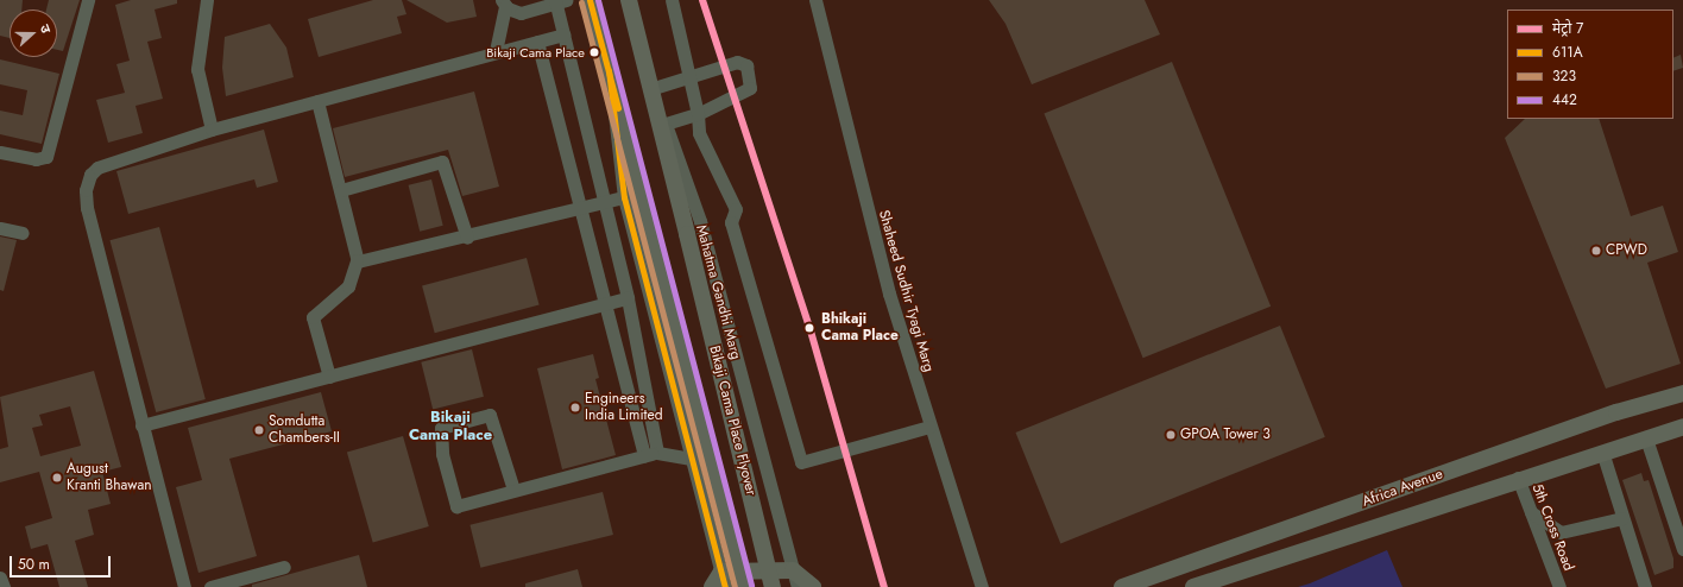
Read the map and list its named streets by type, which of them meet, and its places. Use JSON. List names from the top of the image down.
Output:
{
  "streets": {
    "main road": ["Mahatma Gandhi Marg", "Bikaji Cama Place Flyover", "Africa Avenue"],
    "street": ["Shaheed Sudhir Tyagi Marg", "5th Cross Road"]
  },
  "crossings": [
    ["Mahatma Gandhi Marg", "Bikaji Cama Place Flyover"],
    ["Africa Avenue", "5th Cross Road"]
  ],
  "districts": ["Bikaji Cama Place"],
  "places": [
    "Bikaji Cama Place",
    "CPWD",
    "Bhikaji Cama Place",
    "Engineers India Limited",
    "Somdutta Chambers-II",
    "GPOA Tower 3",
    "August Kranti Bhawan"
  ],
  "lines": [
    "metro line 7",
    "transit line 611A",
    "transit line 442",
    "transit line 323"
  ],
  "legend": [
    "मेट्रो 7",
    "611A",
    "323",
    "442"
  ],
  "scale_bar": "50 m",
  "north": "right"
}
